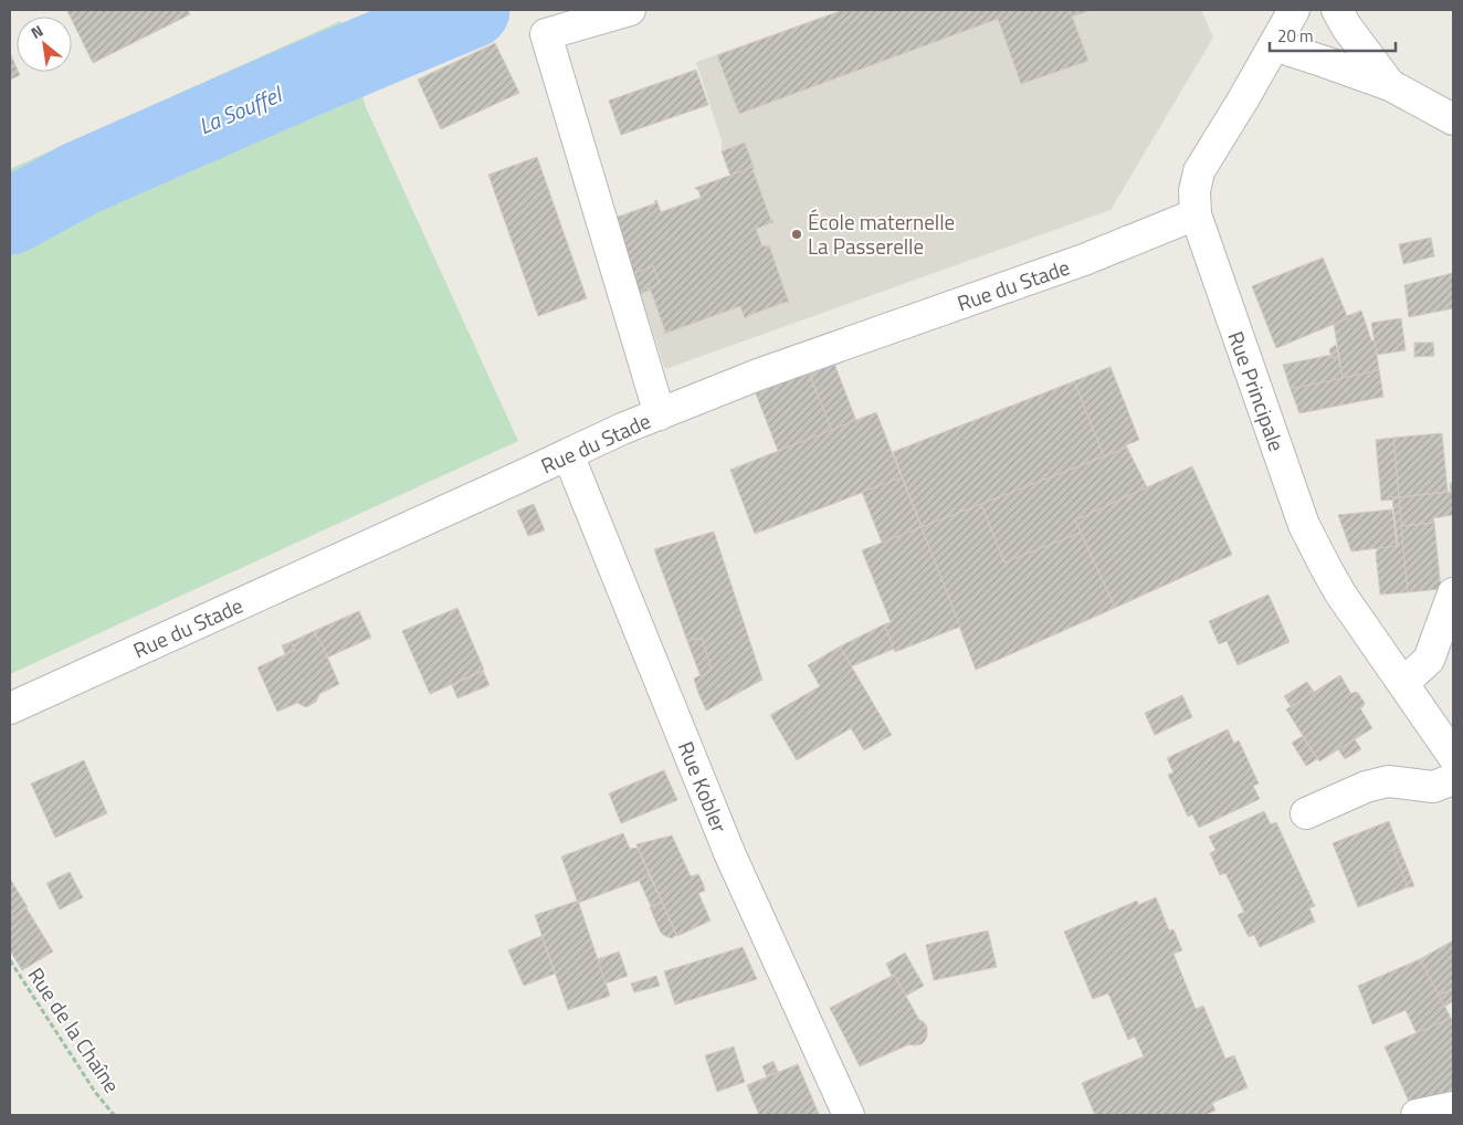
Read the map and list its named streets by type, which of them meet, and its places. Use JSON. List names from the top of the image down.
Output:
{
  "streets": {
    "street": ["Rue du Stade", "Rue Principale", "Rue Kobler"],
    "path": ["Rue de la Chaîne"]
  },
  "crossings": [
    ["Rue du Stade", "Rue Principale"],
    ["Rue du Stade", "Rue Kobler"]
  ],
  "water": ["La Souffel"],
  "places": ["École maternelle La Passerelle"],
  "scale_bar": "20 m",
  "north": "top left"
}
